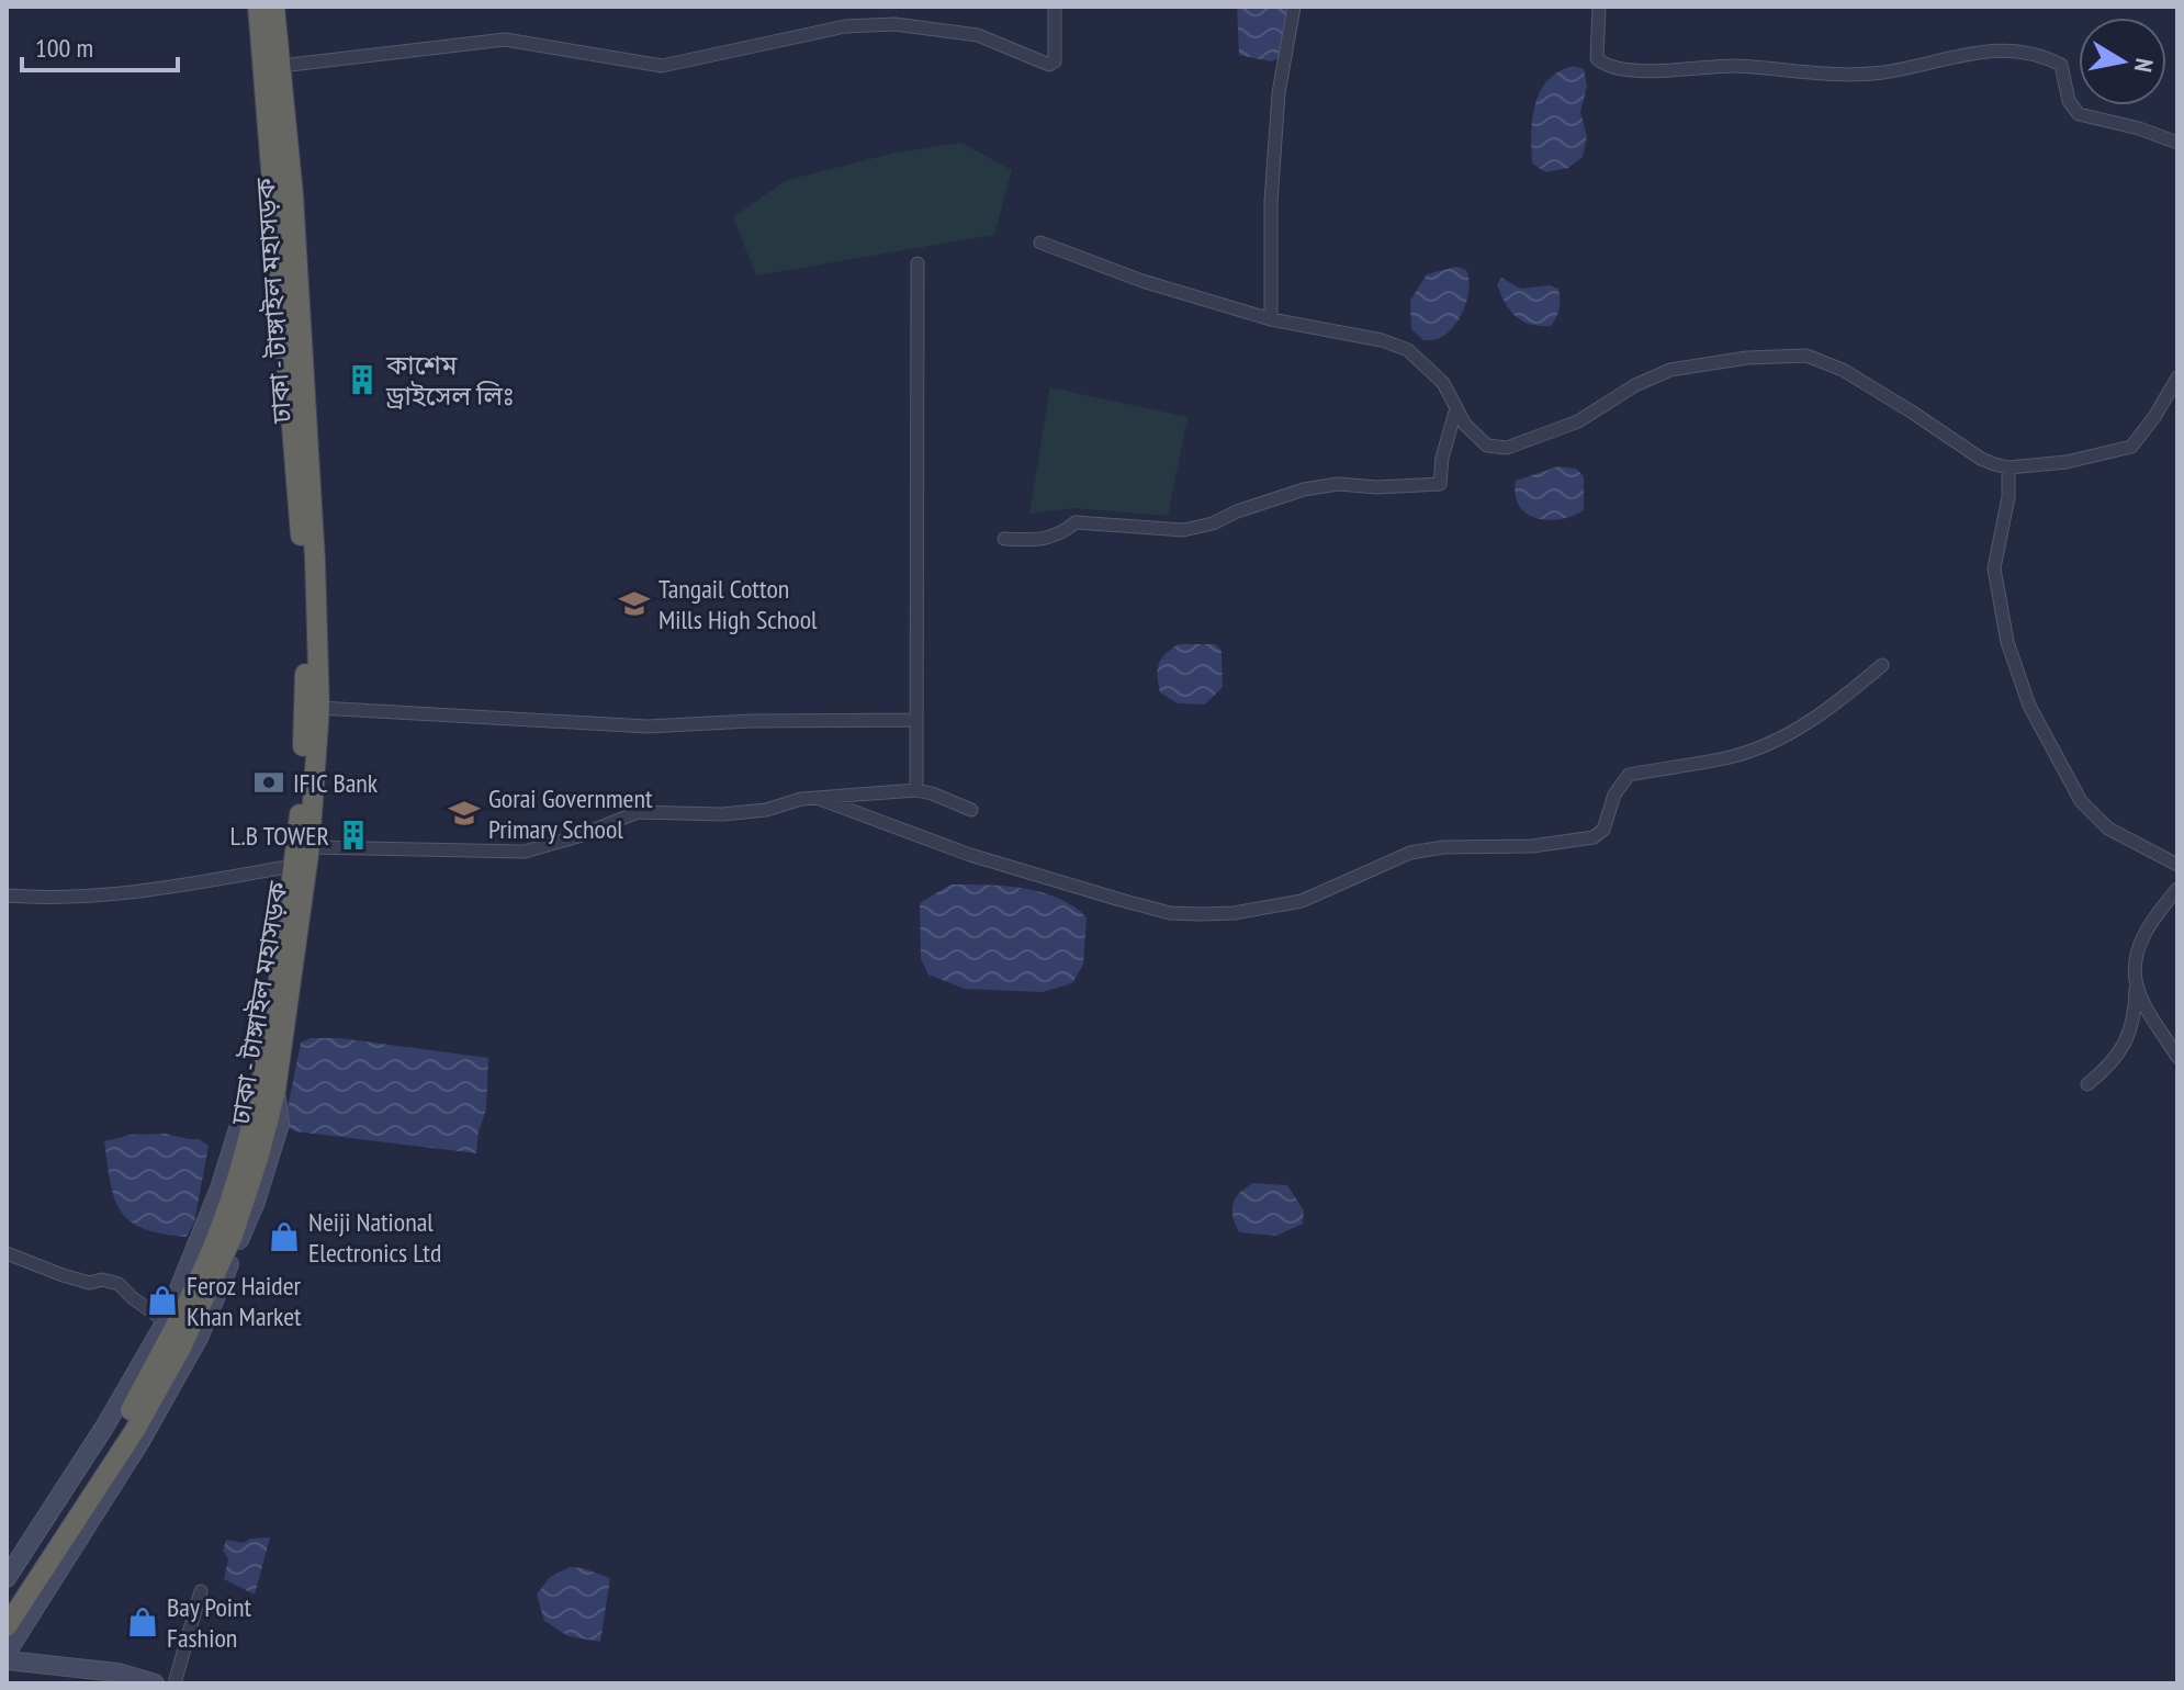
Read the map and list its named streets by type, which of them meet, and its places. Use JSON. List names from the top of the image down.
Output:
{
  "streets": {
    "highway": ["ঢাকা - টাঙ্গাইল মহাসড়ক"]
  },
  "places": {
    "building": ["কাশেম ড্রাইসেল লিঃ", "L.B TOWER"],
    "school or university": ["Tangail Cotton Mills High School", "Gorai Government Primary School"],
    "bank": ["IFIC Bank"],
    "shop": ["Neiji National Electronics Ltd", "Feroz Haider Khan Market", "Bay Point Fashion"]
  },
  "scale_bar": "100 m",
  "north": "right"
}
